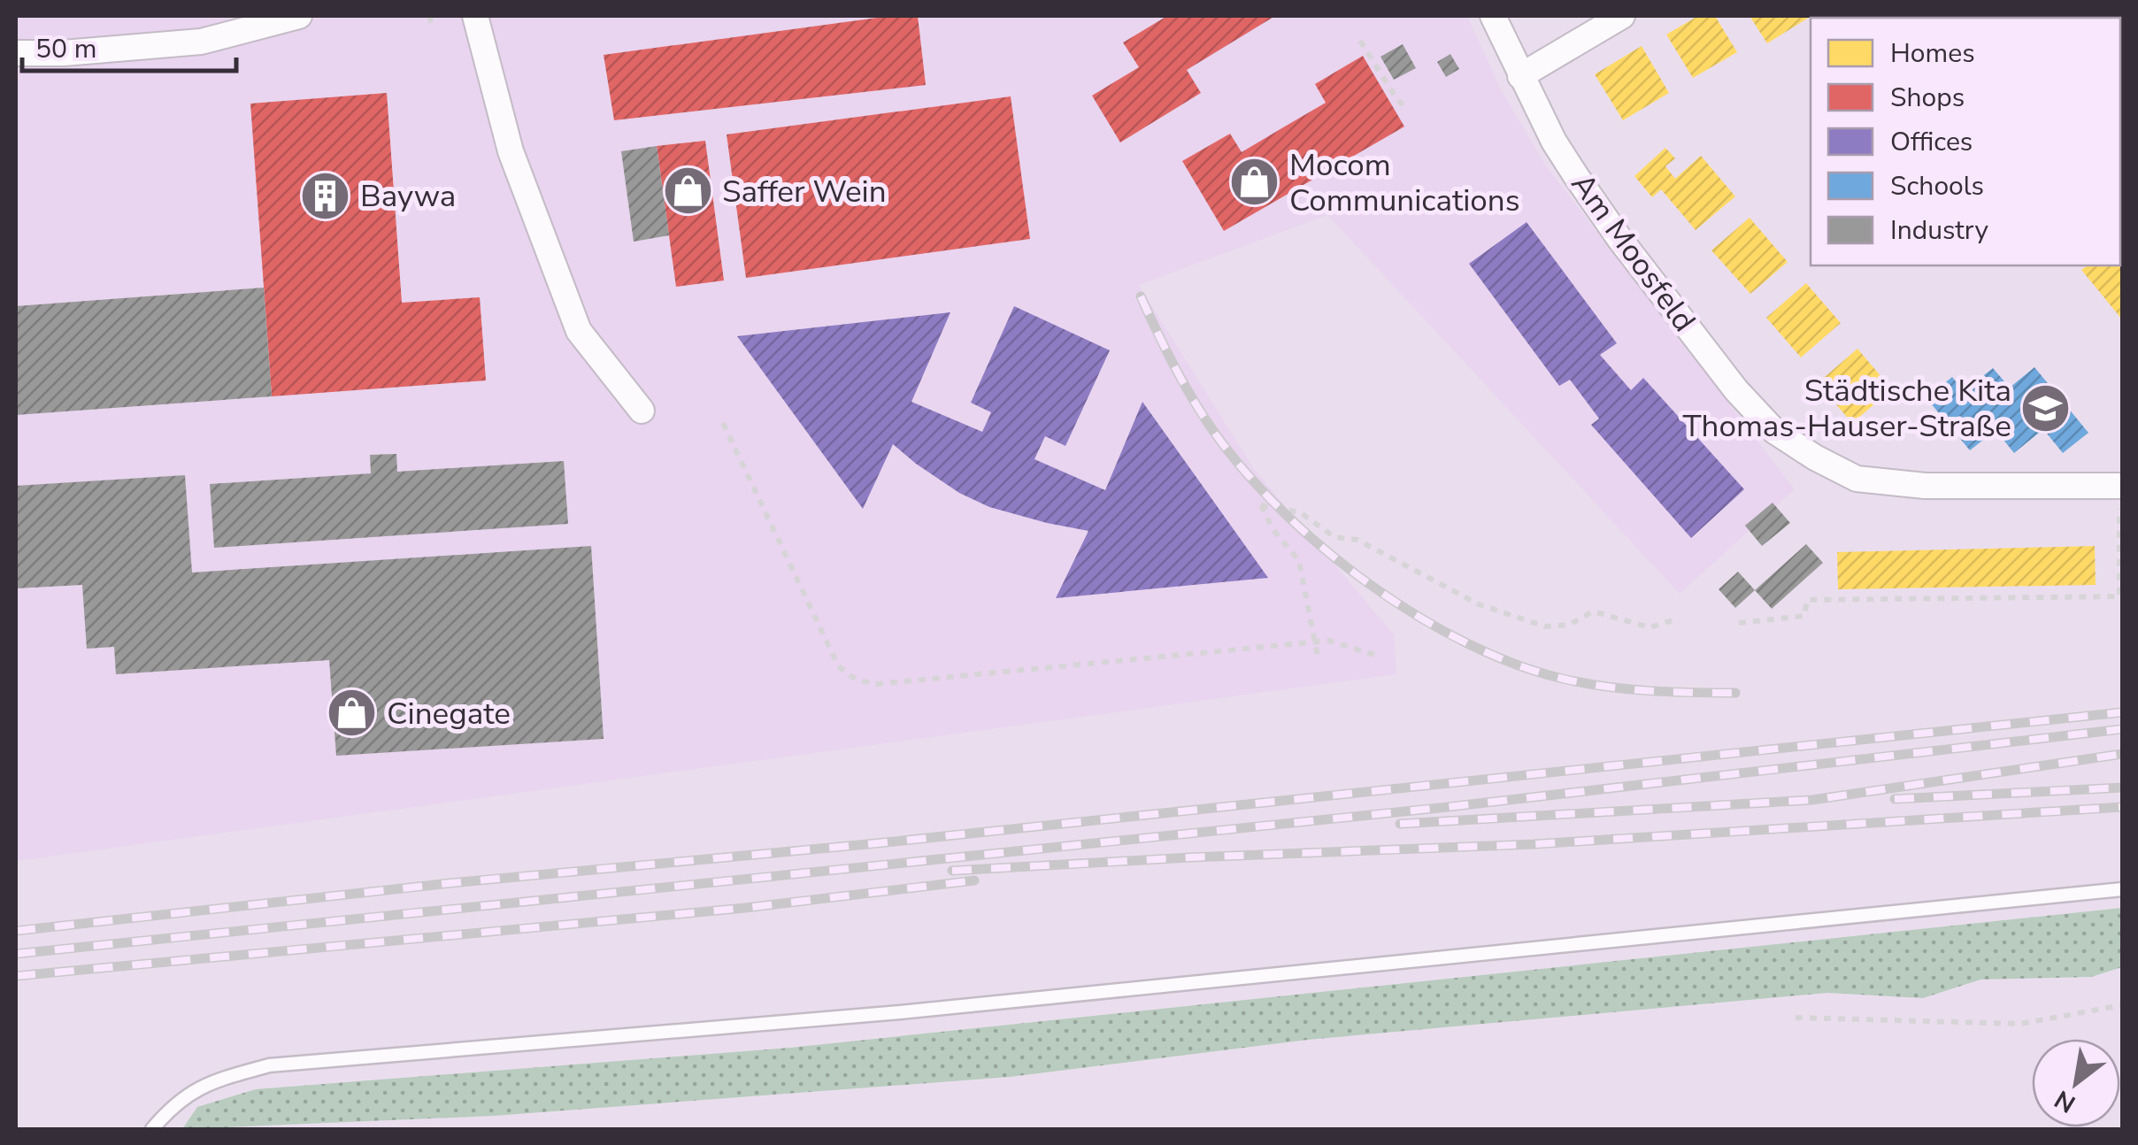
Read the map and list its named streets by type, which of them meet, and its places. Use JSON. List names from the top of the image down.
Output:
{
  "streets": {
    "street": ["Am Moosfeld"]
  },
  "places": {
    "shop": ["Mocom Communications", "Saffer Wein", "Cinegate"],
    "building": ["Baywa"],
    "school or university": ["Städtische Kita Thomas-Hauser-Straße"]
  },
  "legend": [
    "Homes",
    "Shops",
    "Offices",
    "Schools",
    "Industry"
  ],
  "scale_bar": "50 m",
  "north": "bottom left"
}
